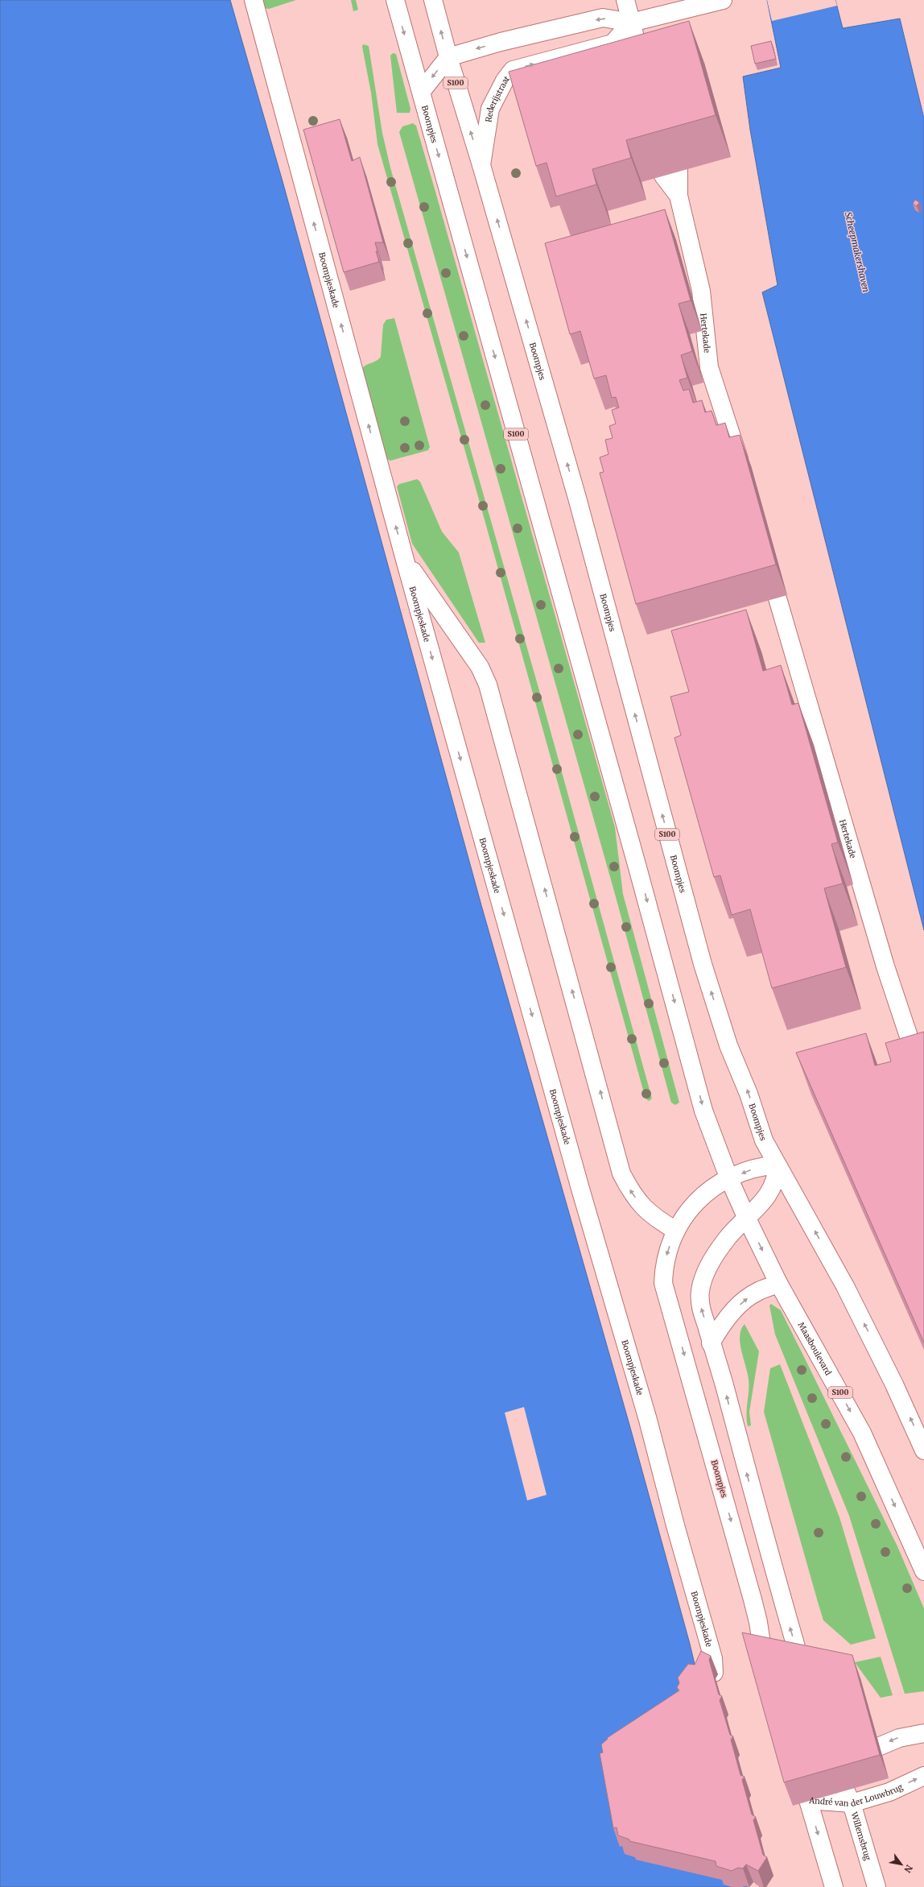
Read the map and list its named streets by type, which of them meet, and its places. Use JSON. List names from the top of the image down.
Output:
{
  "streets": {
    "main road": [
      "S100",
      "Rederijstraat",
      "Boompjes",
      "Boompjeskade",
      "Hertekade",
      "Maasboulevard",
      "André van der Louwbrug",
      "Willemsbrug"
    ]
  },
  "crossings": [
    ["S100", "Boompjes"],
    ["Rederijstraat", "Boompjes"],
    ["Boompjes", "Boompjeskade"],
    ["Boompjes", "Maasboulevard"],
    ["André van der Louwbrug", "Willemsbrug"]
  ],
  "one_way": ["Rederijstraat"],
  "water": ["Scheepmakershaven"],
  "north": "bottom right"
}
